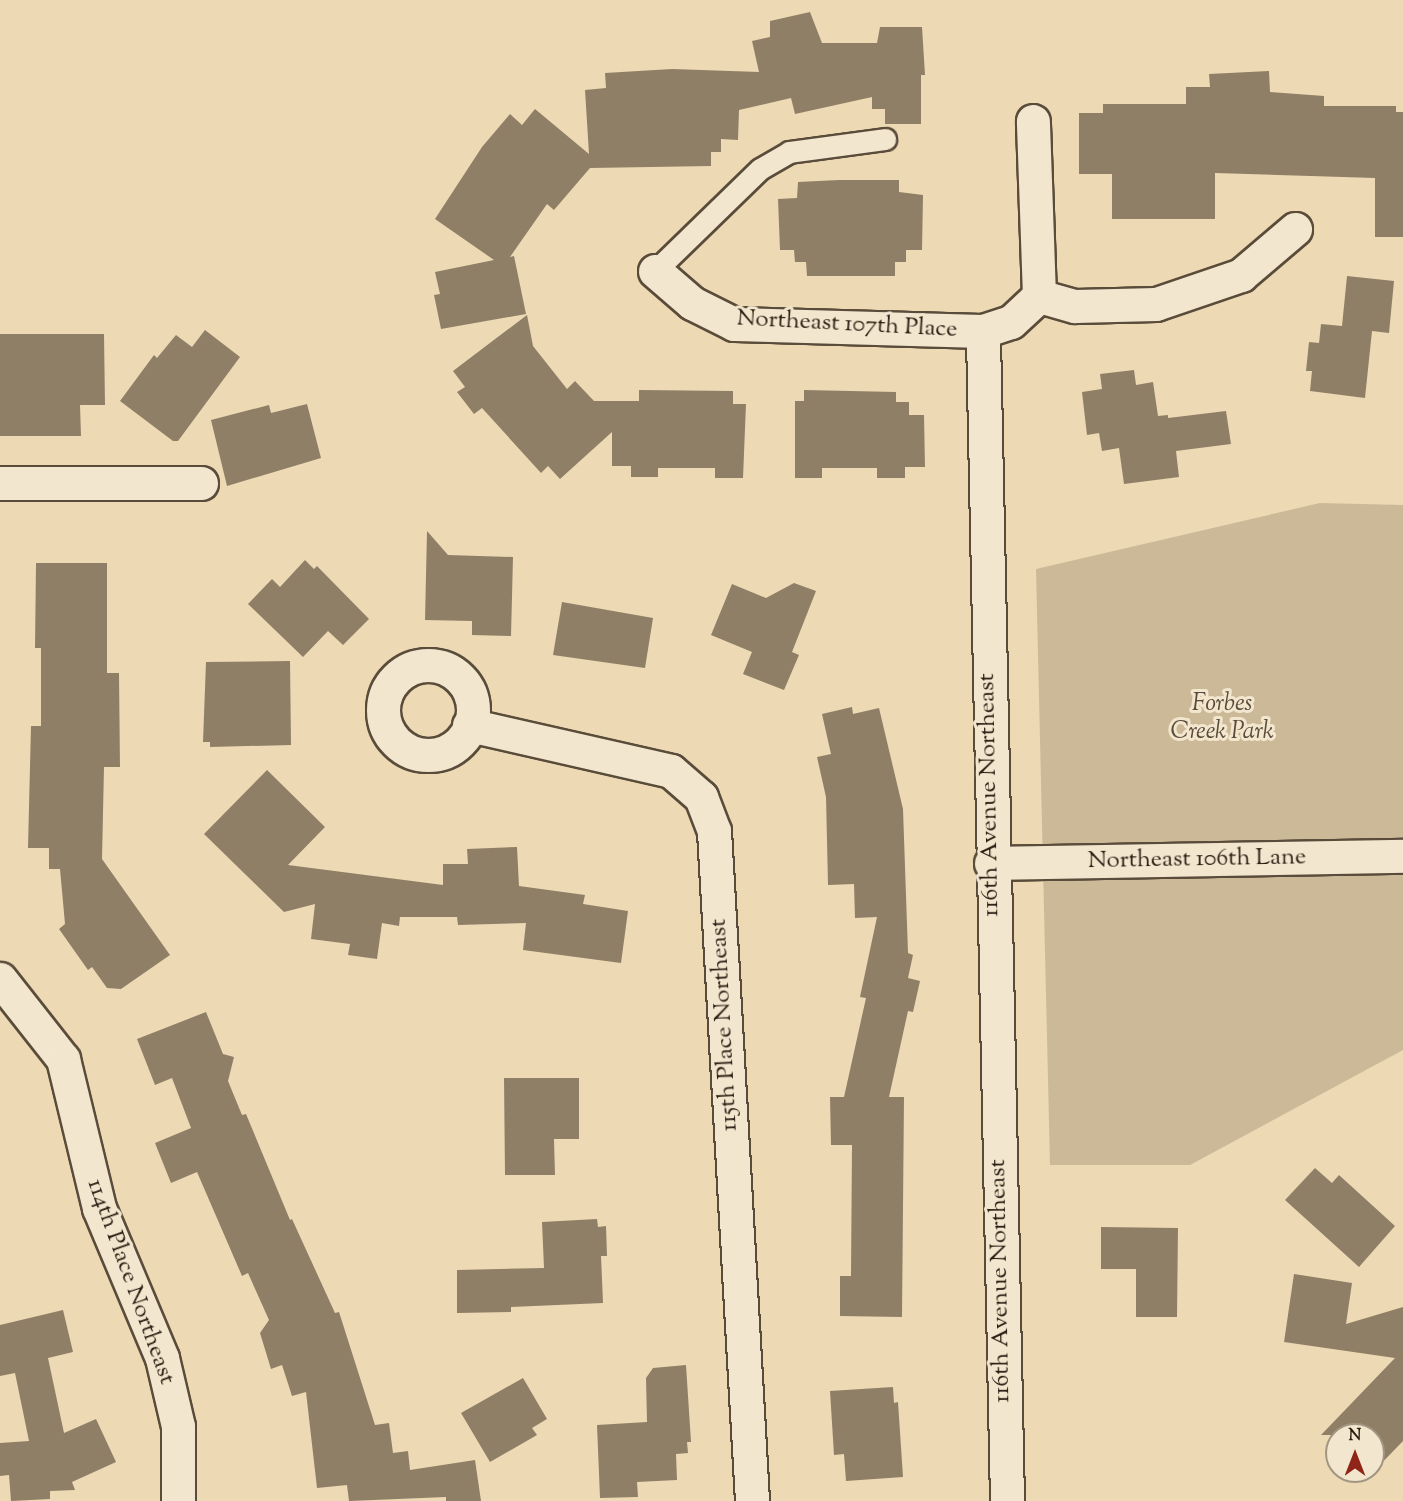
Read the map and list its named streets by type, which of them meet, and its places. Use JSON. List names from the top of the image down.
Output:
{
  "streets": {
    "street": [
      "Northeast 107th Place",
      "116th Avenue Northeast",
      "Northeast 106th Lane",
      "115th Place Northeast",
      "114th Place Northeast"
    ]
  },
  "crossings": [
    ["Northeast 107th Place", "116th Avenue Northeast"],
    ["116th Avenue Northeast", "Northeast 106th Lane"]
  ],
  "parks": ["Forbes Creek Park"],
  "north": "top"
}
